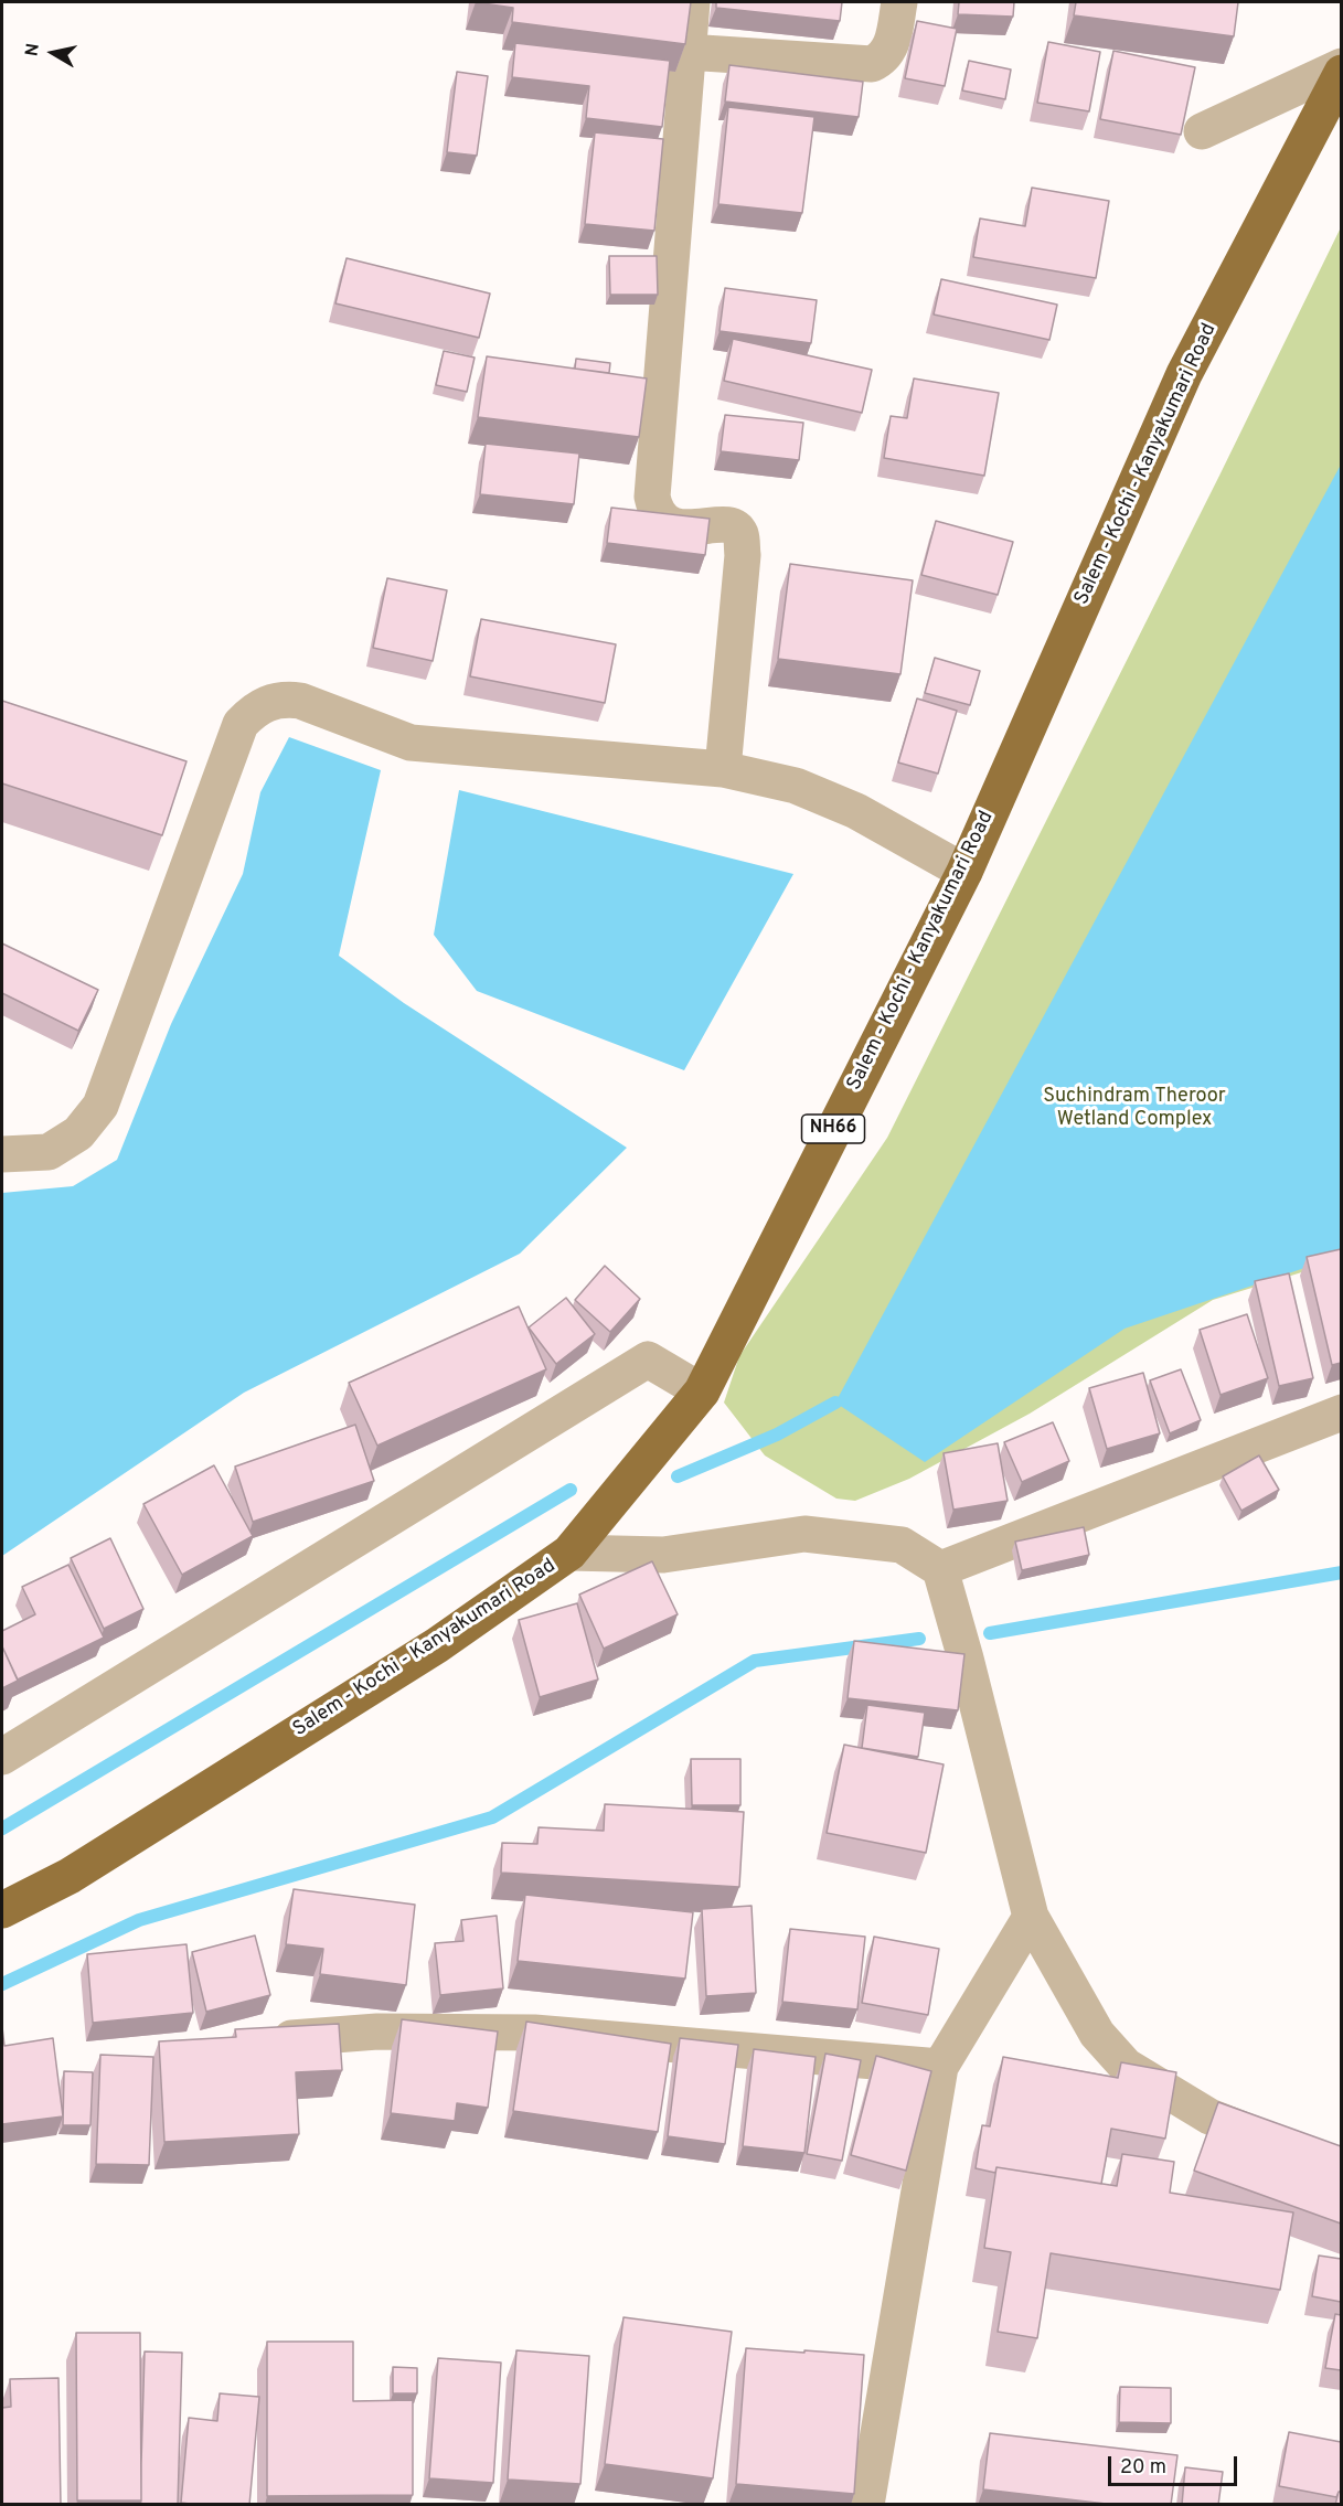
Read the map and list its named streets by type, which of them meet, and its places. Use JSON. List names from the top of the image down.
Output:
{
  "streets": {
    "highway": ["Salem - Kochi - Kanyakumari Road", "NH66"]
  },
  "parks": ["Suchindram Theroor Wetland Complex"],
  "scale_bar": "20 m",
  "north": "left"
}
